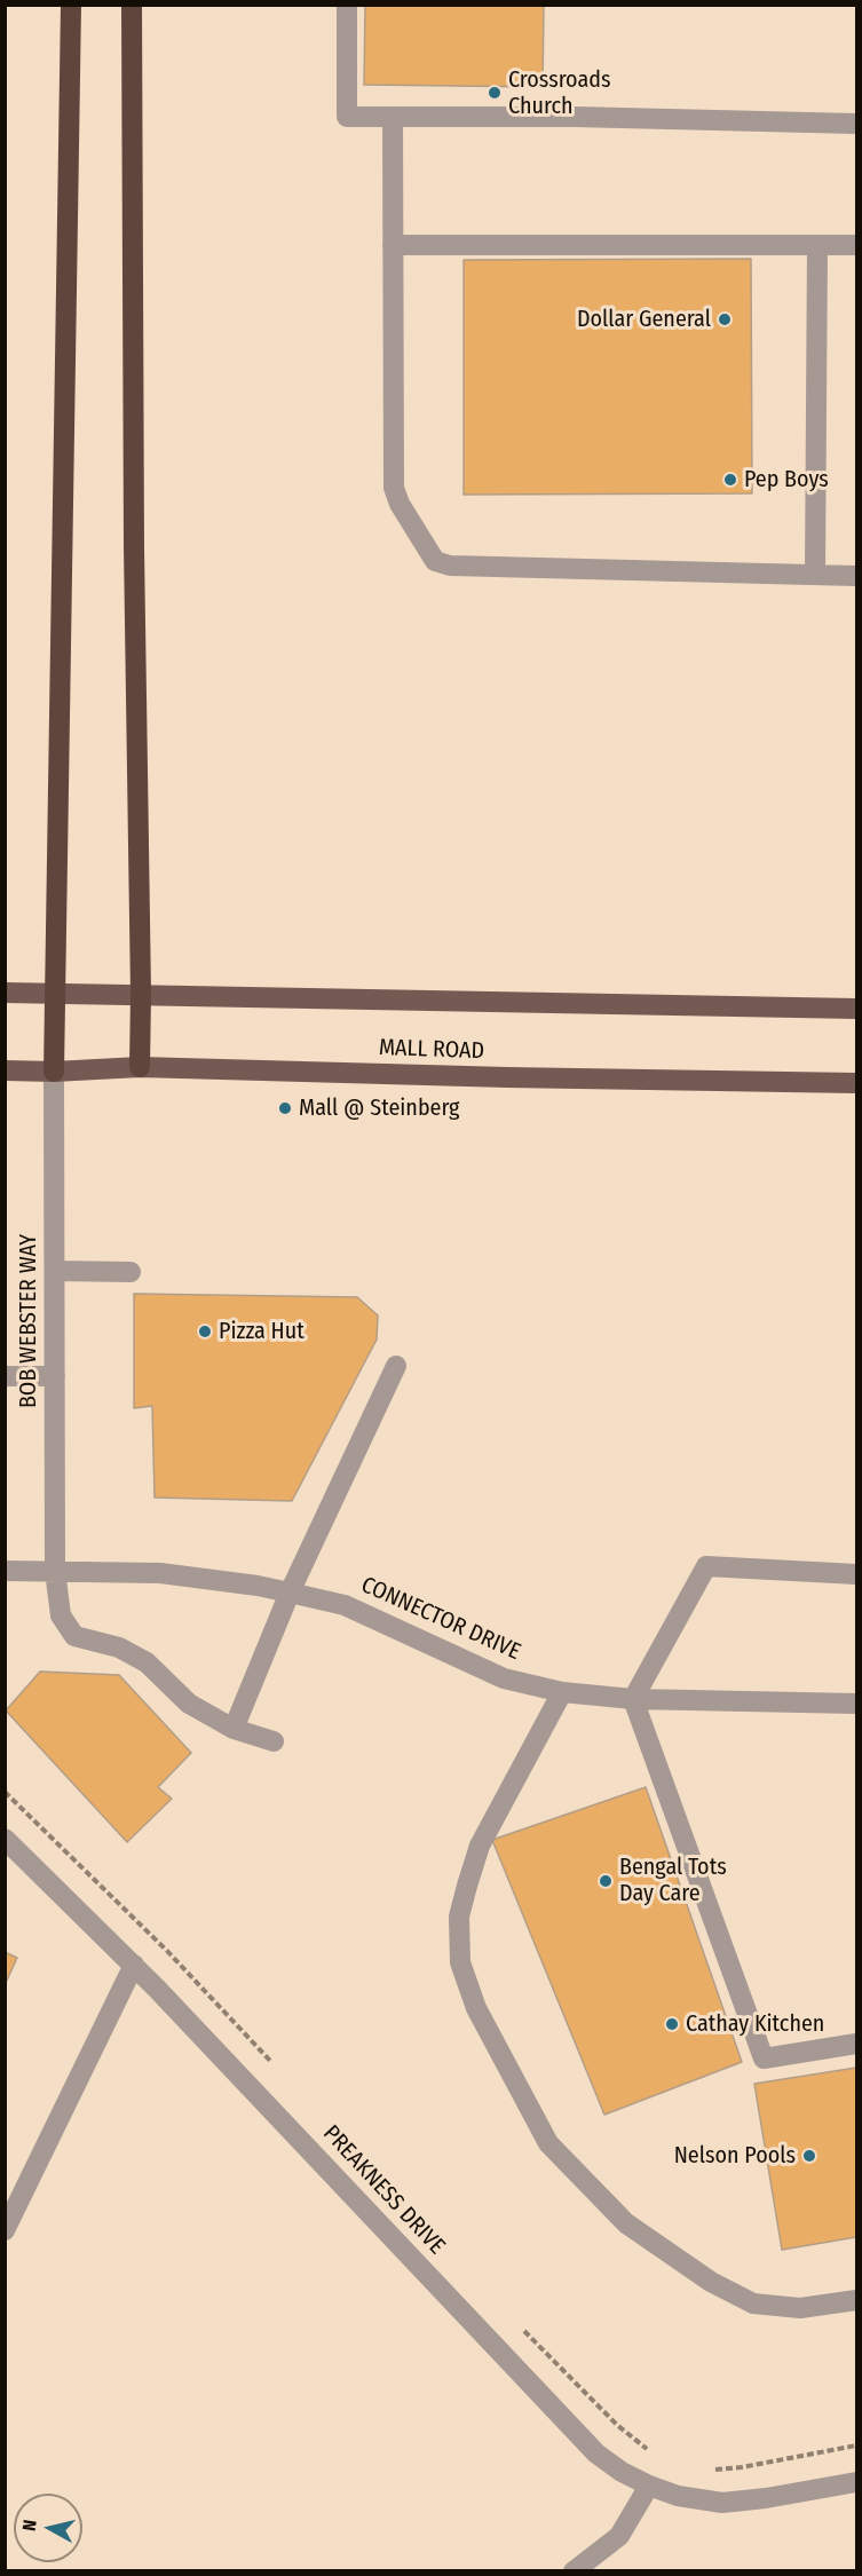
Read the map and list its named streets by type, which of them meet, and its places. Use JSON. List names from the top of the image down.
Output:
{
  "streets": {
    "main road": ["MALL ROAD"],
    "street": ["BOB WEBSTER WAY", "CONNECTOR DRIVE", "PREAKNESS DRIVE"]
  },
  "crossings": [
    ["MALL ROAD", "BOB WEBSTER WAY"],
    ["BOB WEBSTER WAY", "CONNECTOR DRIVE"]
  ],
  "places": [
    "Crossroads Church",
    "Dollar General",
    "Pep Boys",
    "Mall @ Steinberg",
    "Pizza Hut",
    "Bengal Tots Day Care",
    "Cathay Kitchen",
    "Nelson Pools"
  ],
  "north": "left"
}
